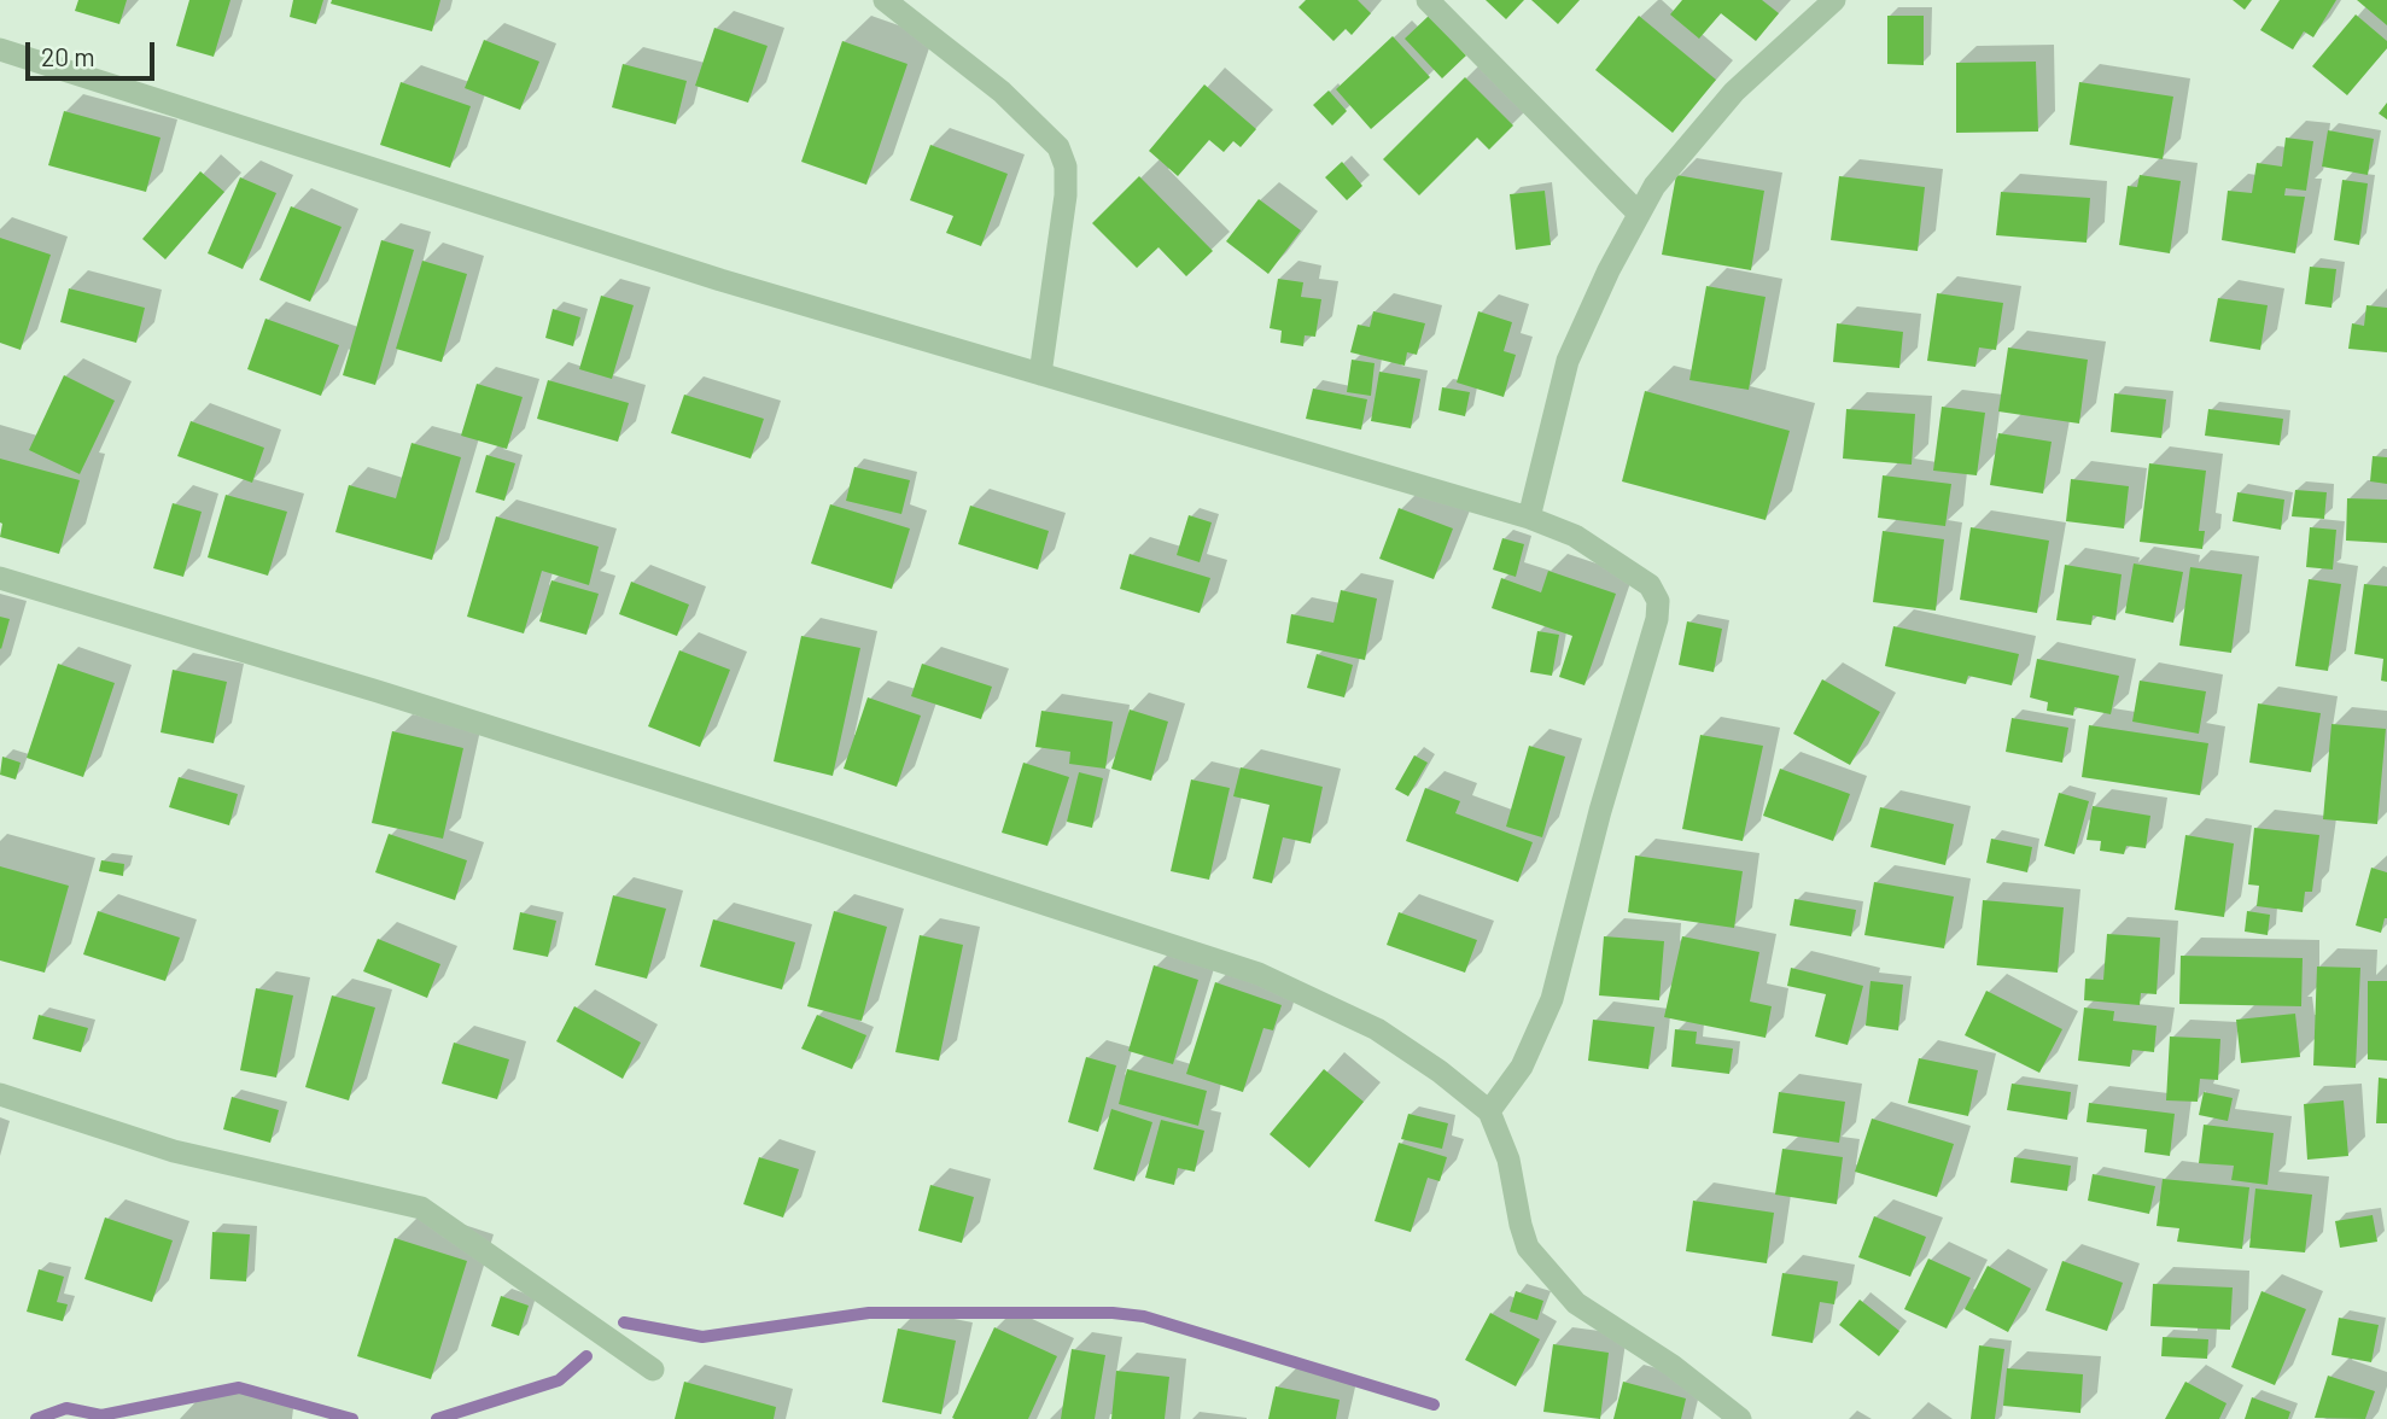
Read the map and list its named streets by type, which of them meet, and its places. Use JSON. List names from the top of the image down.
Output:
{
  "scale_bar": "20 m"
}
